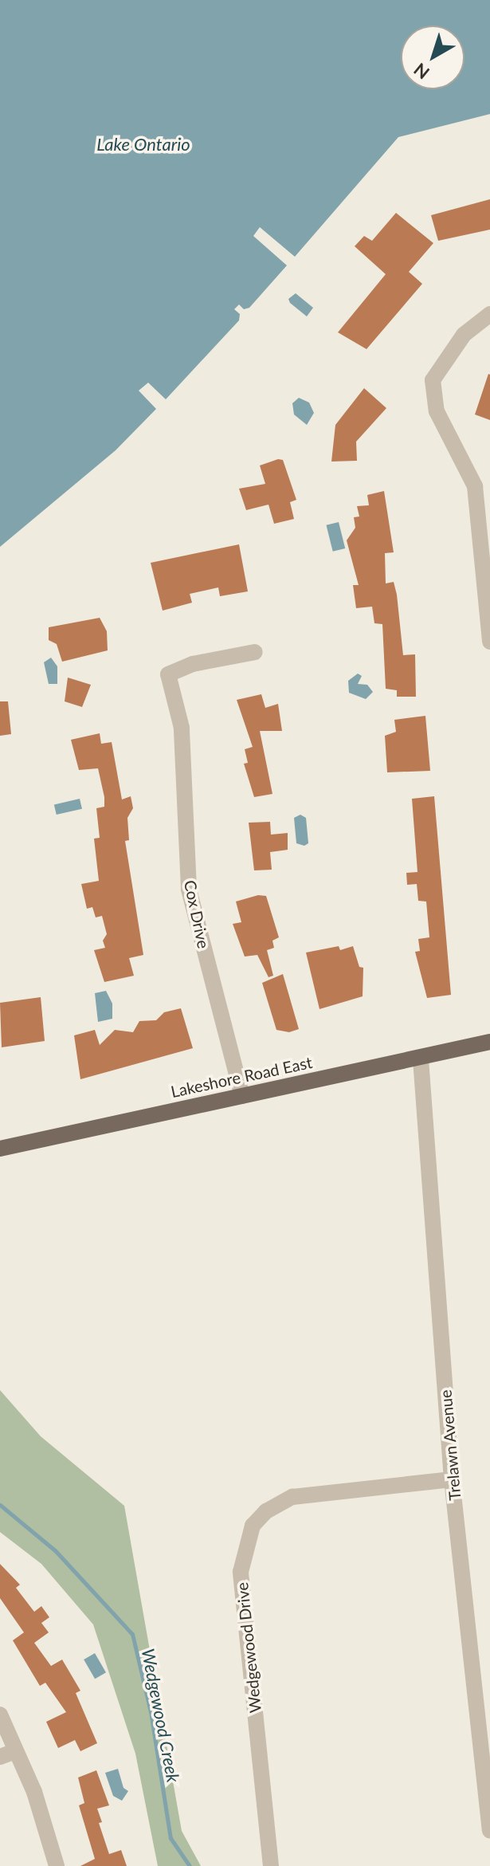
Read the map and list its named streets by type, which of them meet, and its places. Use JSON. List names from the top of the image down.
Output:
{
  "streets": {
    "main road": ["Lakeshore Road East"],
    "street": ["Cox Drive", "Trelawn Avenue", "Wedgewood Drive"]
  },
  "crossings": [
    ["Cox Drive", "Lakeshore Road East"],
    ["Lakeshore Road East", "Trelawn Avenue"],
    ["Trelawn Avenue", "Wedgewood Drive"]
  ],
  "water": ["Lake Ontario", "Wedgewood Creek"],
  "north": "bottom left"
}
